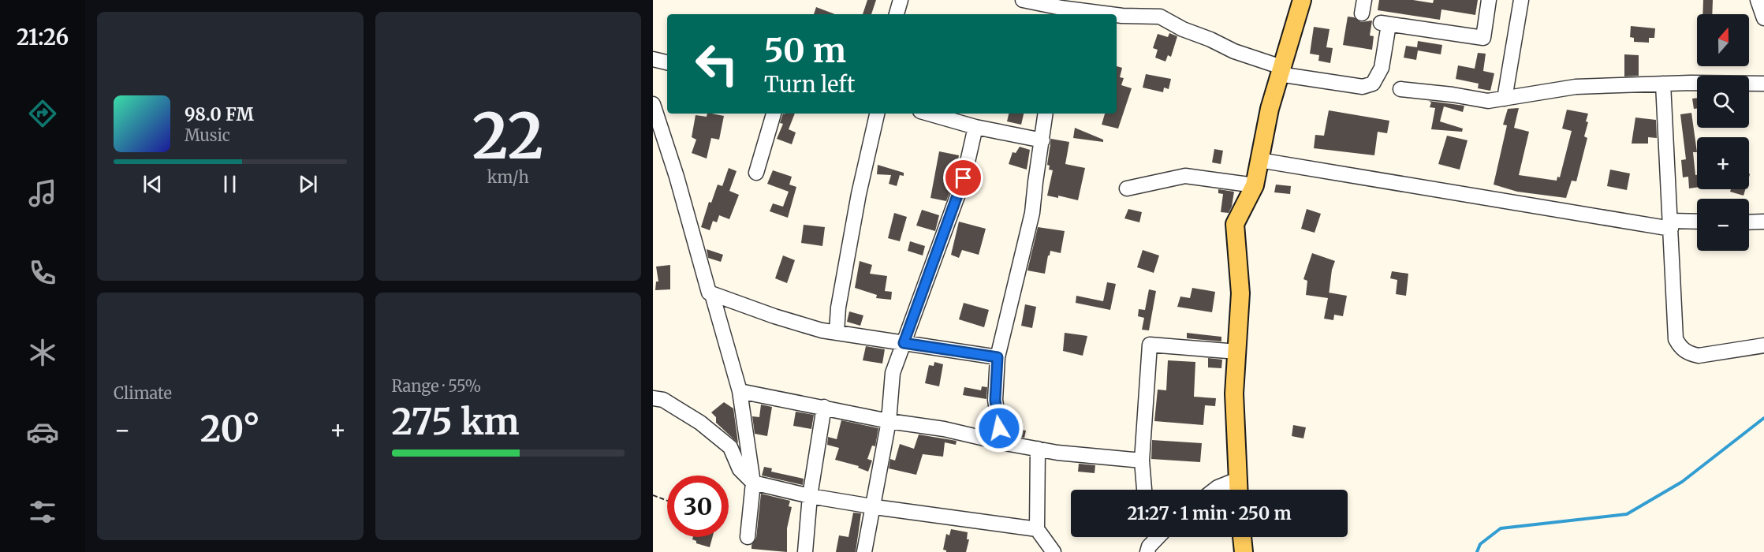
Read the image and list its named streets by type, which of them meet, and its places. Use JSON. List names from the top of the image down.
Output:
{
  "north": "top",
  "page": {
    "tabs": "21:26",
    "tile": [
      ["22", "km/h"],
      "Climate",
      ["Range · 55%", "275 km"]
    ],
    "map_buttons": ["+", "−"],
    "turn": ["50 m", "Turn left"],
    "song": ["98.0 FM", "Music"],
    "heat": ["−", "20°", "+"],
    "limit": "30",
    "trip": "21:27 · 1 min · 250 m"
  }
}
